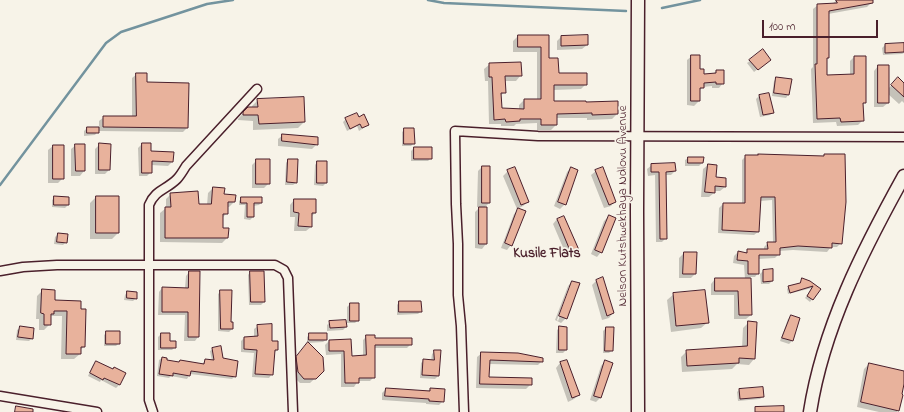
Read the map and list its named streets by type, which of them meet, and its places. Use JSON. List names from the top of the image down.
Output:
{
  "streets": {
    "street": ["Nelson Kutshwekhaya Ndlovu Avenue"]
  },
  "districts": ["Kusile Flats"],
  "scale_bar": "100 m"
}
